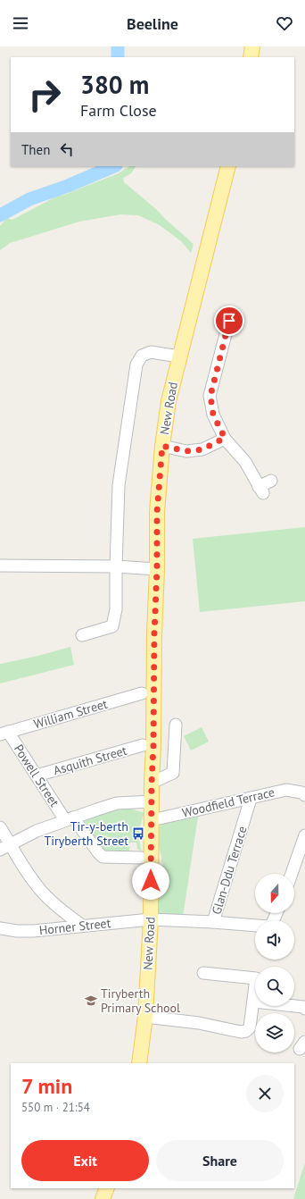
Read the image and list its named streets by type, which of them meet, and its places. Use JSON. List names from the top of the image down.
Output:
{
  "streets": {
    "main road": ["New Road"],
    "street": [
      "William Street",
      "Asquith Street",
      "Powell Street",
      "Woodfield Terrace",
      "Glan-Ddu Terrace",
      "Horner Street"
    ]
  },
  "crossings": [
    ["New Road", "Woodfield Terrace"],
    ["New Road", "Horner Street"],
    ["William Street", "Powell Street"],
    ["Asquith Street", "Powell Street"],
    ["Woodfield Terrace", "Glan-Ddu Terrace"]
  ],
  "places": {
    "bus stop": ["Tir-y-berth Tiryberth Street"],
    "school or university": ["Tiryberth Primary School"]
  },
  "north": "bottom",
  "page": {
    "header": "Beeline",
    "turn": ["380 m", "Farm Close"],
    "then": "Then",
    "heading": ["7 min", "550 m · 21:54"],
    "buttons": ["Exit", "Share"]
  }
}
